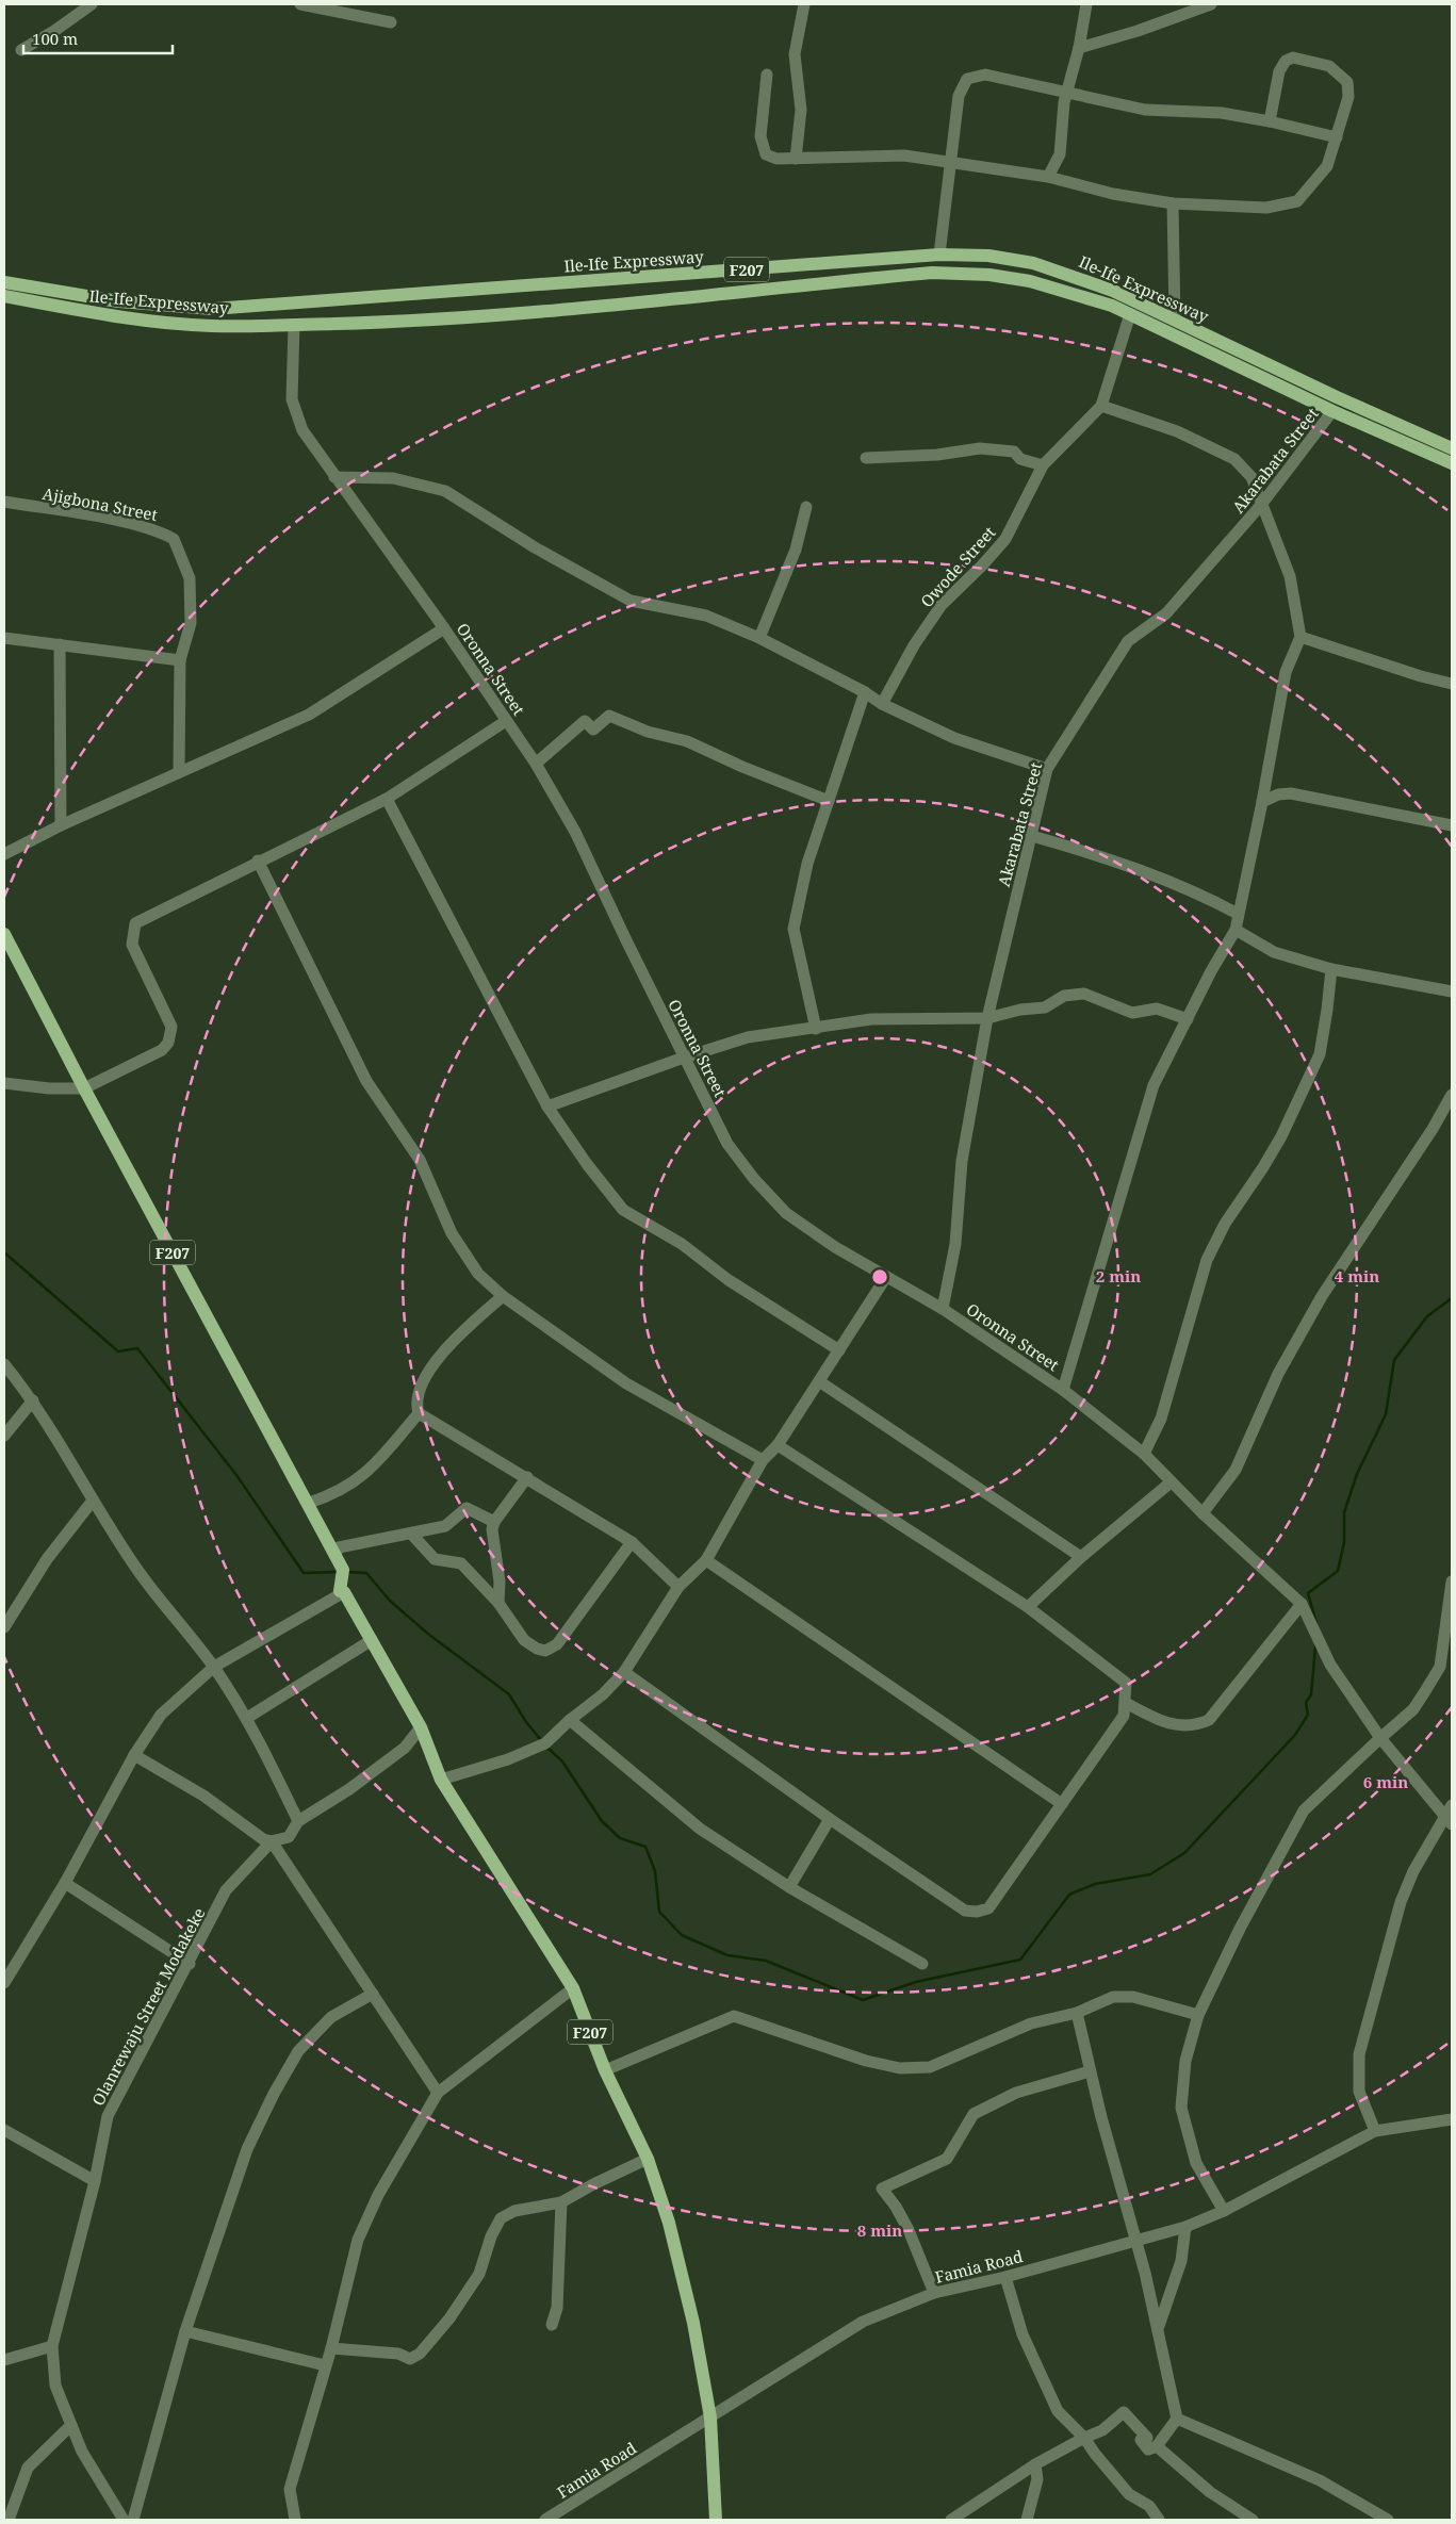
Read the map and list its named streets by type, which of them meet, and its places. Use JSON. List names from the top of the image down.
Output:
{
  "streets": {
    "main road": ["Ile-Ife Expressway", "F207"],
    "street": [
      "Akarabata Street",
      "Ajigbona Street",
      "Owode Street",
      "Oronna Street",
      "Olanrewaju Street Modakeke",
      "Famia Road"
    ]
  },
  "crossings": [
    ["Ile-Ife Expressway", "Akarabata Street"],
    ["Ile-Ife Expressway", "Owode Street"],
    ["Ile-Ife Expressway", "Oronna Street"],
    ["F207", "Olanrewaju Street Modakeke"],
    ["F207", "Famia Road"],
    ["Akarabata Street", "Oronna Street"]
  ],
  "scale_bar": "100 m",
  "rings": [
    "2 min",
    "4 min",
    "6 min",
    "8 min"
  ]
}
